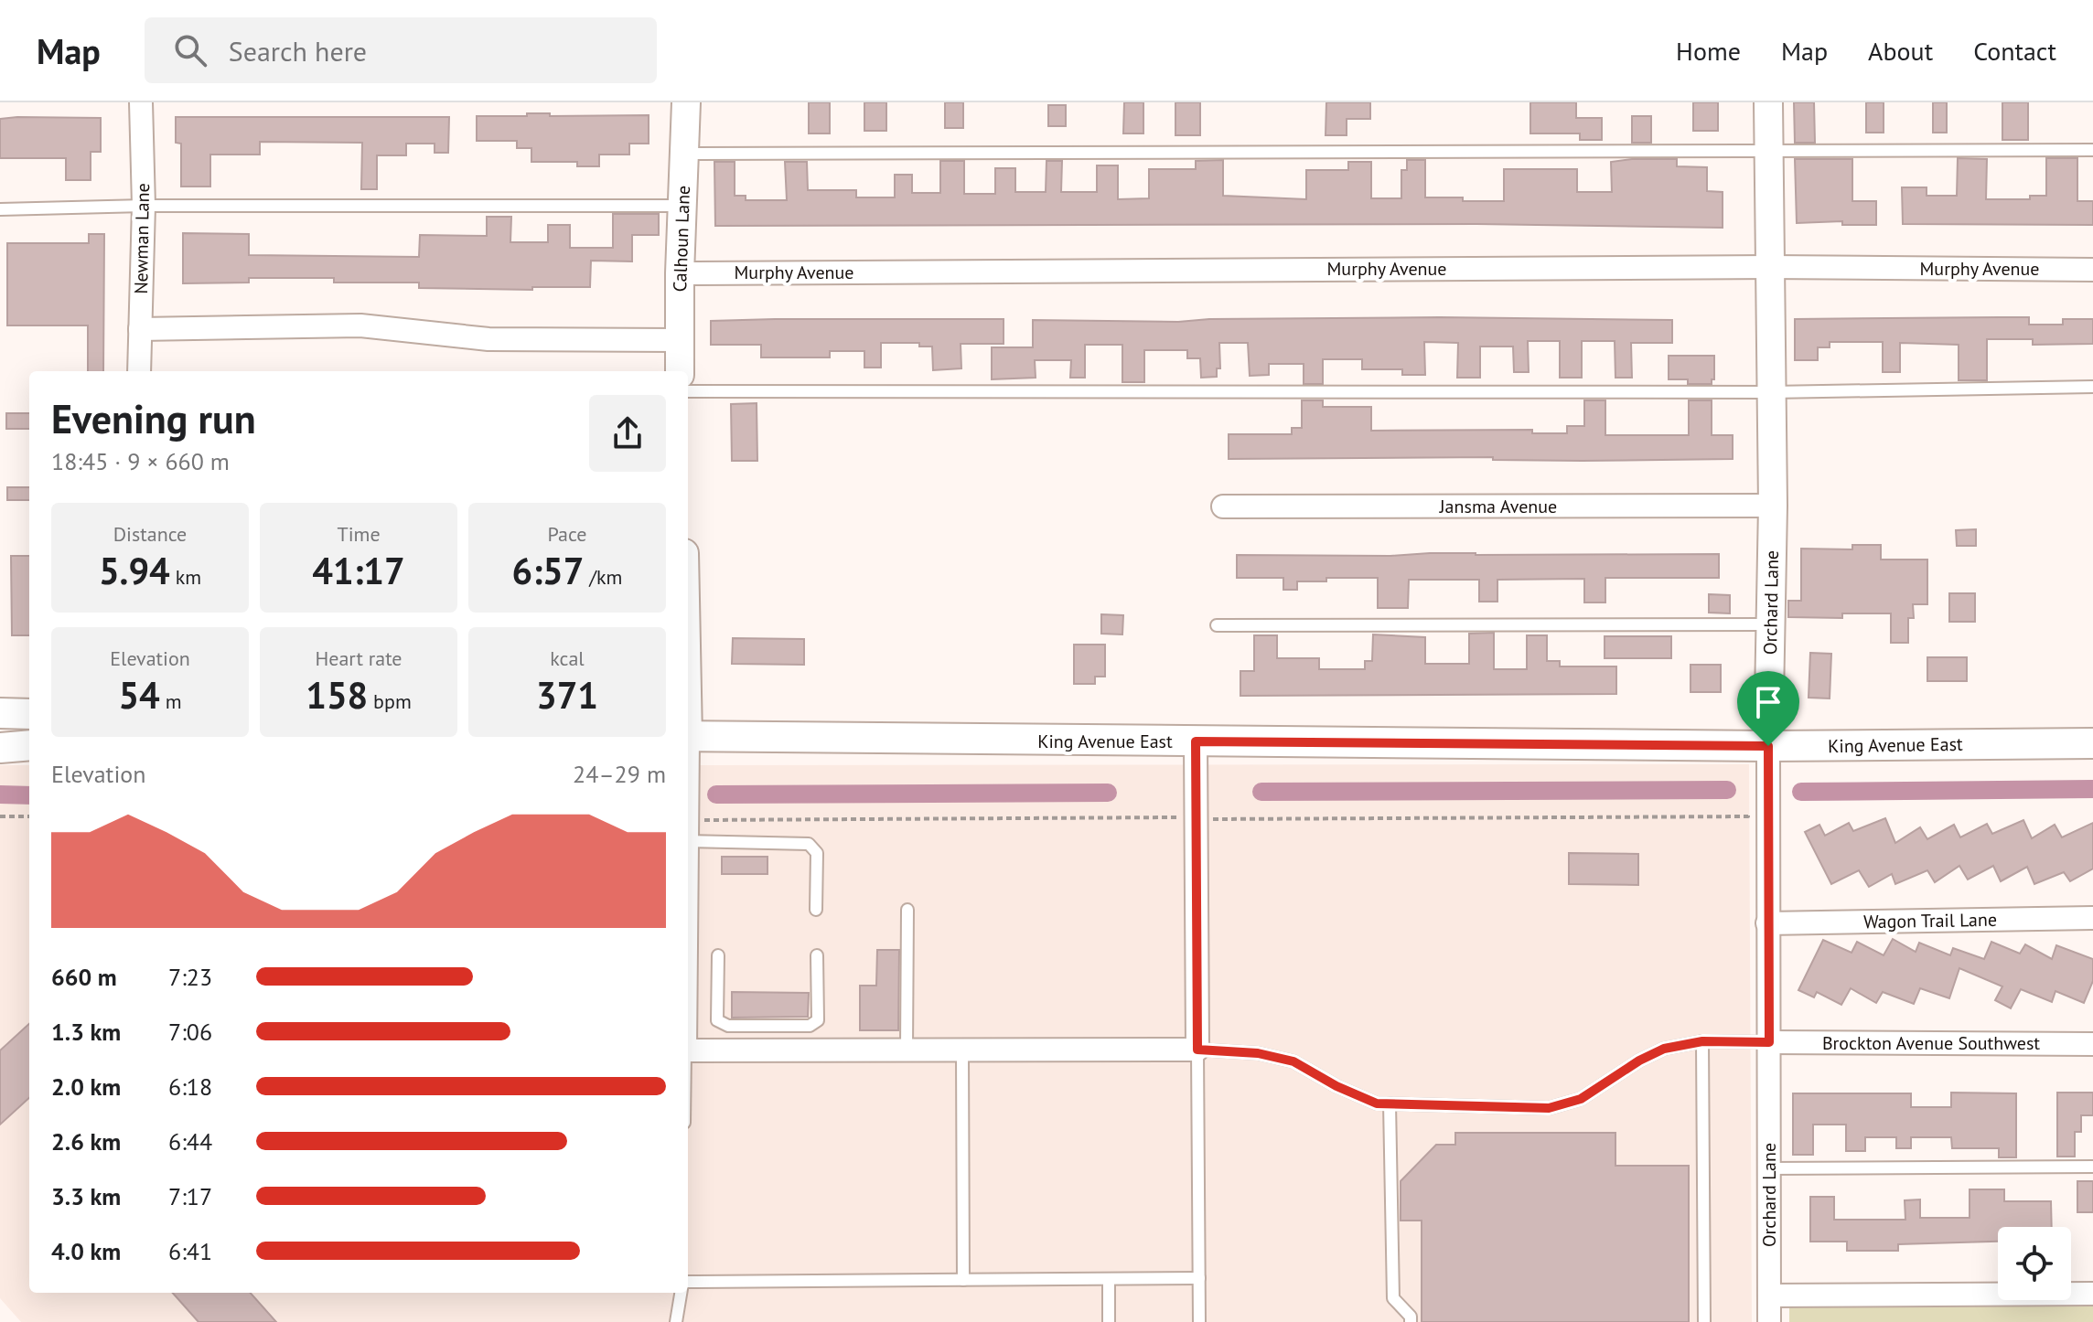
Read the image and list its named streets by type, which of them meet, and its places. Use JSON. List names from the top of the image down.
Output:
{
  "streets": {
    "main road": ["King Avenue East"],
    "street": [
      "Newman Lane",
      "Calhoun Lane",
      "Murphy Avenue",
      "Jansma Avenue",
      "Orchard Lane",
      "Wagon Trail Lane",
      "Brockton Avenue Southwest"
    ]
  },
  "crossings": [
    ["Calhoun Lane", "Murphy Avenue"],
    ["Murphy Avenue", "Orchard Lane"],
    ["Jansma Avenue", "Orchard Lane"],
    ["Orchard Lane", "King Avenue East"],
    ["Orchard Lane", "Wagon Trail Lane"],
    ["Orchard Lane", "Brockton Avenue Southwest"]
  ],
  "page": {
    "header": "Map",
    "search": "Search here",
    "nav": [
      "Home",
      "Map",
      "About",
      "Contact"
    ],
    "heading": ["Evening run", "18:45 · 9 × 660 m"],
    "stats": [
      ["Distance", "5.94 km"],
      ["Time", "41:17"],
      ["Pace", "6:57 /km"],
      ["Elevation", "54 m"],
      ["Heart rate", "158 bpm"],
      ["kcal", "371"]
    ],
    "chart": ["Elevation", "24–29 m"],
    "list": [
      {
        "name": "660 m",
        "note": "7:23"
      },
      {
        "name": "1.3 km",
        "note": "7:06"
      },
      {
        "name": "2.0 km",
        "note": "6:18"
      },
      {
        "name": "2.6 km",
        "note": "6:44"
      },
      {
        "name": "3.3 km",
        "note": "7:17"
      },
      {
        "name": "4.0 km",
        "note": "6:41"
      }
    ]
  }
}
